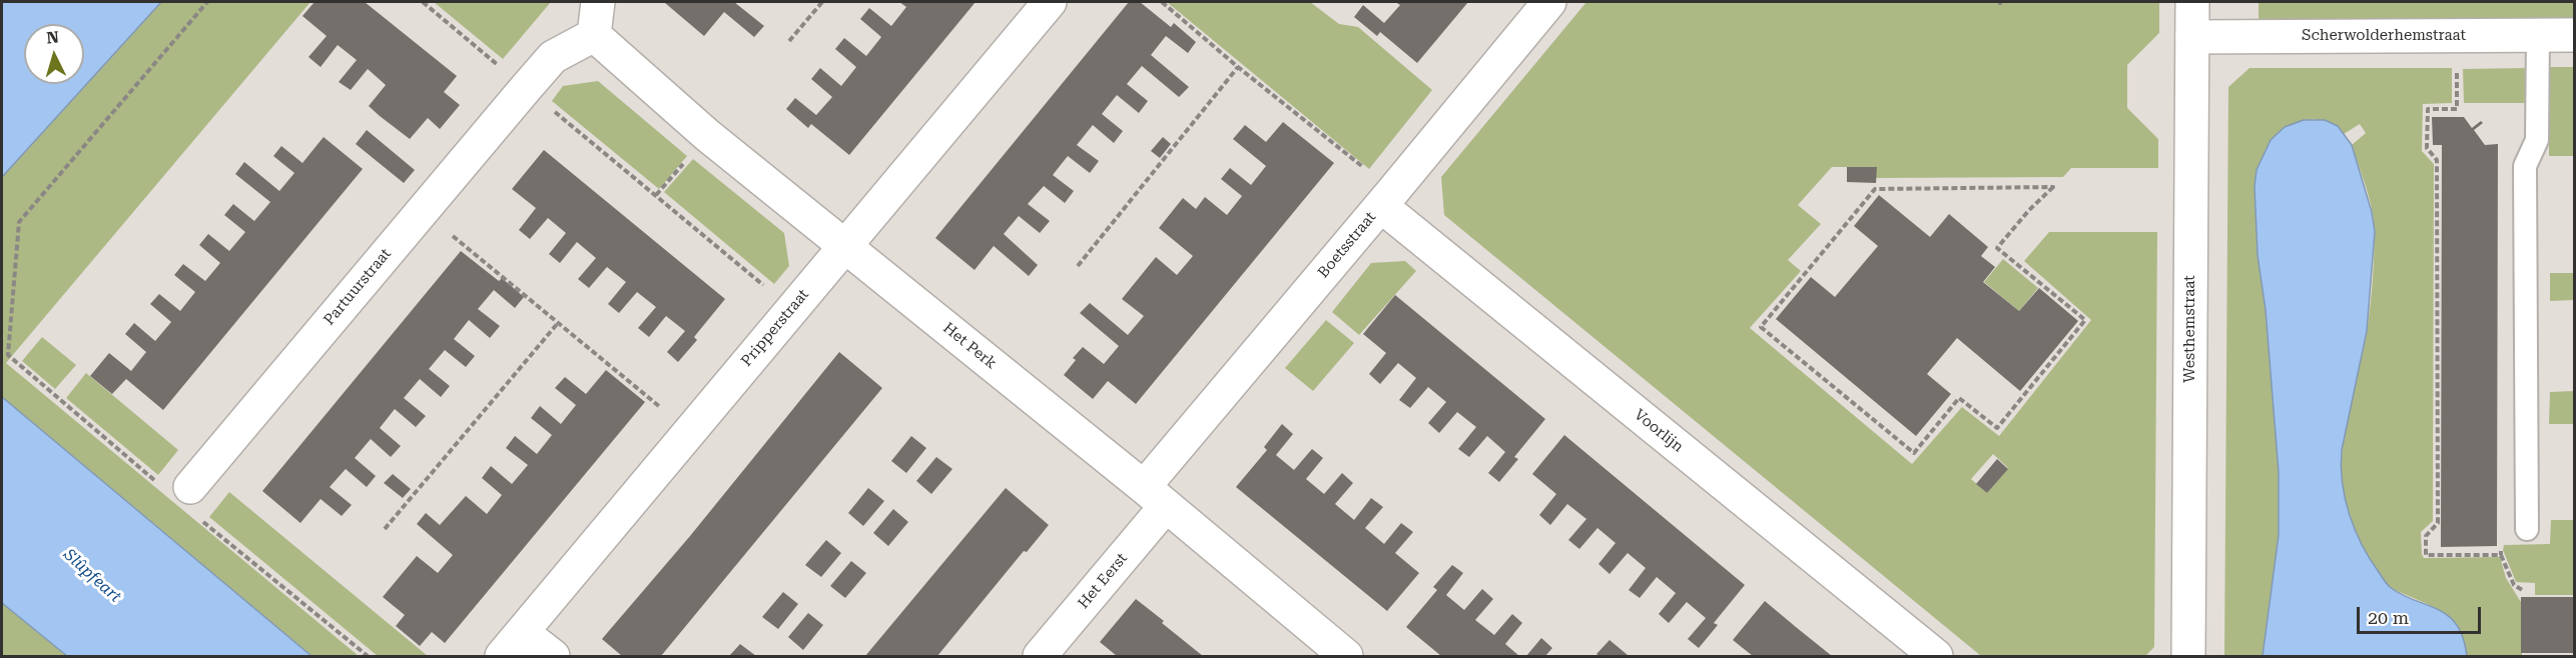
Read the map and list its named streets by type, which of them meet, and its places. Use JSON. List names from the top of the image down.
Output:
{
  "streets": {
    "street": [
      "Scherwolderhemstraat",
      "Boetsstraat",
      "Partuurstraat",
      "Pripperstraat",
      "Westhemstraat",
      "Het Perk",
      "Voorlijn",
      "Het Eerst"
    ]
  },
  "crossings": [
    ["Scherwolderhemstraat", "Westhemstraat"],
    ["Boetsstraat", "Het Perk"],
    ["Boetsstraat", "Voorlijn"],
    ["Boetsstraat", "Het Eerst"],
    ["Partuurstraat", "Het Perk"],
    ["Pripperstraat", "Het Perk"],
    ["Het Perk", "Het Eerst"]
  ],
  "water": ["Slûpfeart"],
  "scale_bar": "20 m",
  "north": "top"
}
